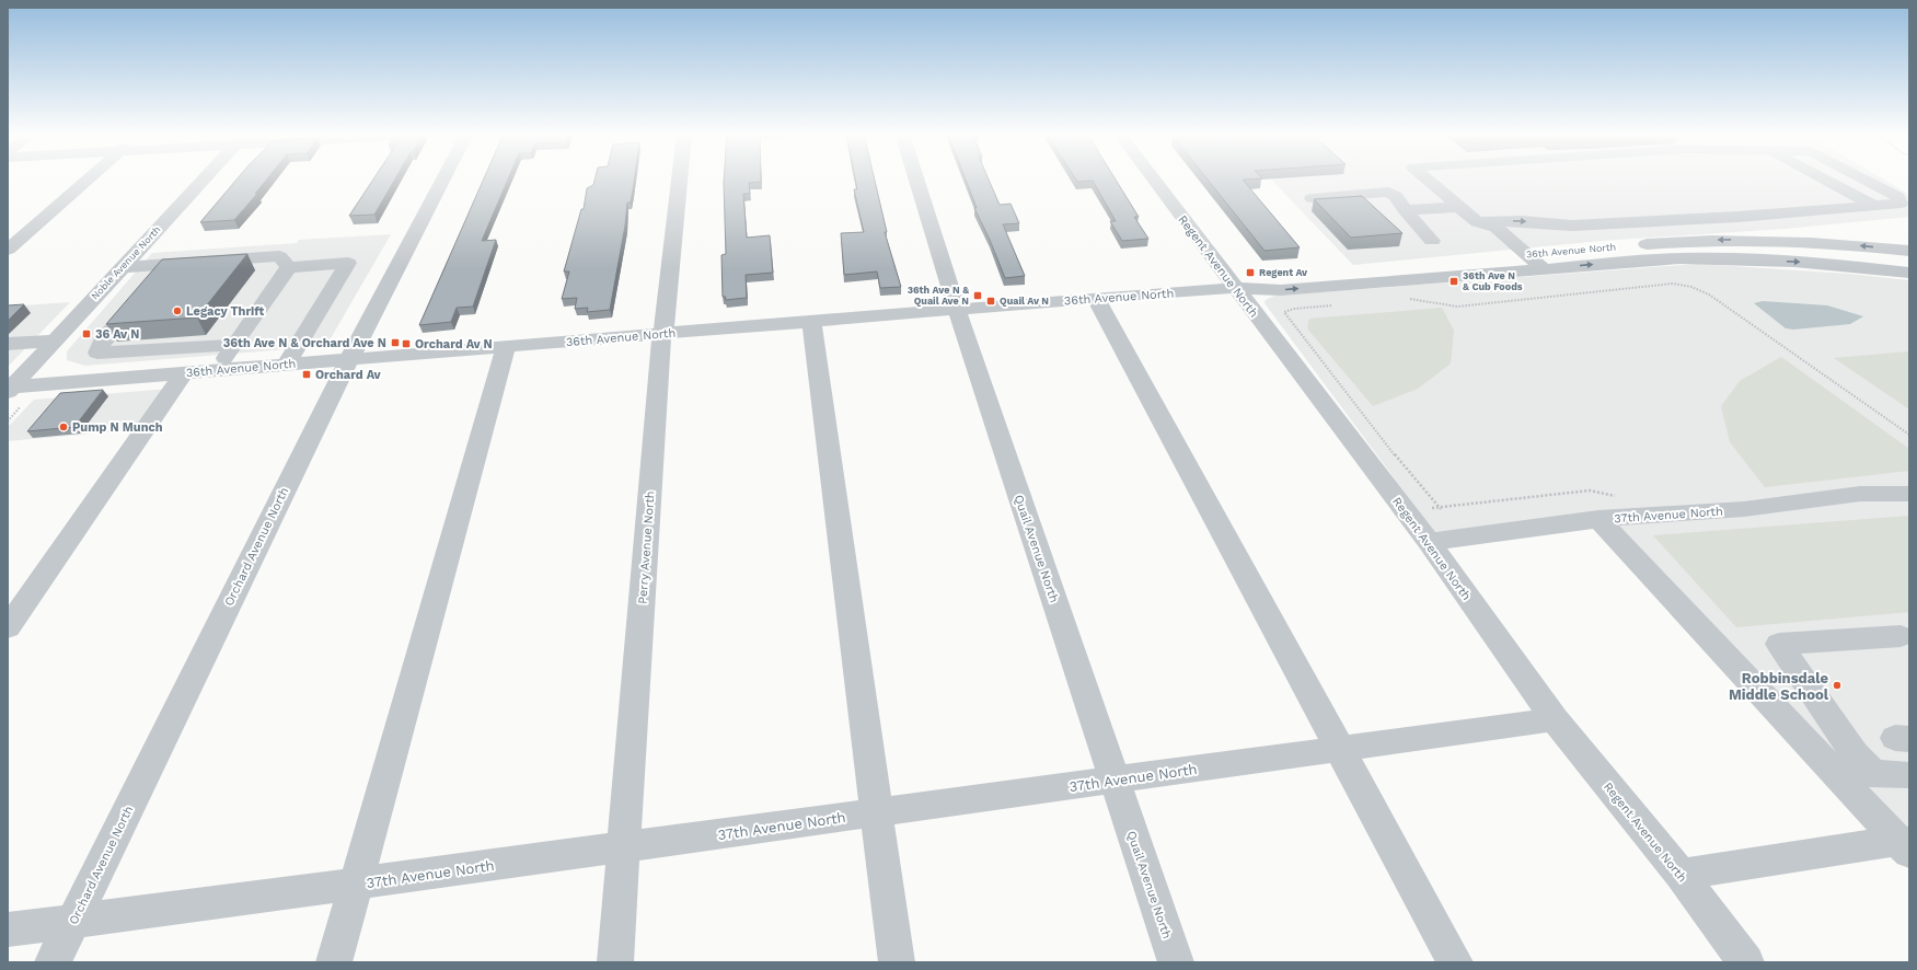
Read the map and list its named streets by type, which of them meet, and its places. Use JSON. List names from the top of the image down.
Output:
{
  "streets": {
    "street": [
      "36th Avenue North",
      "Noble Avenue North",
      "Regent Avenue North",
      "37th Avenue North",
      "Orchard Avenue North",
      "Perry Avenue North",
      "Quail Avenue North"
    ]
  },
  "crossings": [
    ["36th Avenue North", "Noble Avenue North"],
    ["36th Avenue North", "Regent Avenue North"],
    ["36th Avenue North", "Orchard Avenue North"],
    ["36th Avenue North", "Perry Avenue North"],
    ["36th Avenue North", "Quail Avenue North"],
    ["Regent Avenue North", "37th Avenue North"],
    ["37th Avenue North", "Orchard Avenue North"],
    ["37th Avenue North", "Perry Avenue North"],
    ["37th Avenue North", "Quail Avenue North"]
  ],
  "places": {
    "transit": [
      "Regent Av",
      "36th Ave N & Cub Foods",
      "36th Ave N & Quail Ave N",
      "Quail Av N",
      "36 Av N",
      "36th Ave N & Orchard Ave N",
      "Orchard Av N",
      "Orchard Av"
    ],
    "other": ["Legacy Thrift", "Pump N Munch", "Robbinsdale Middle School"]
  }
}
